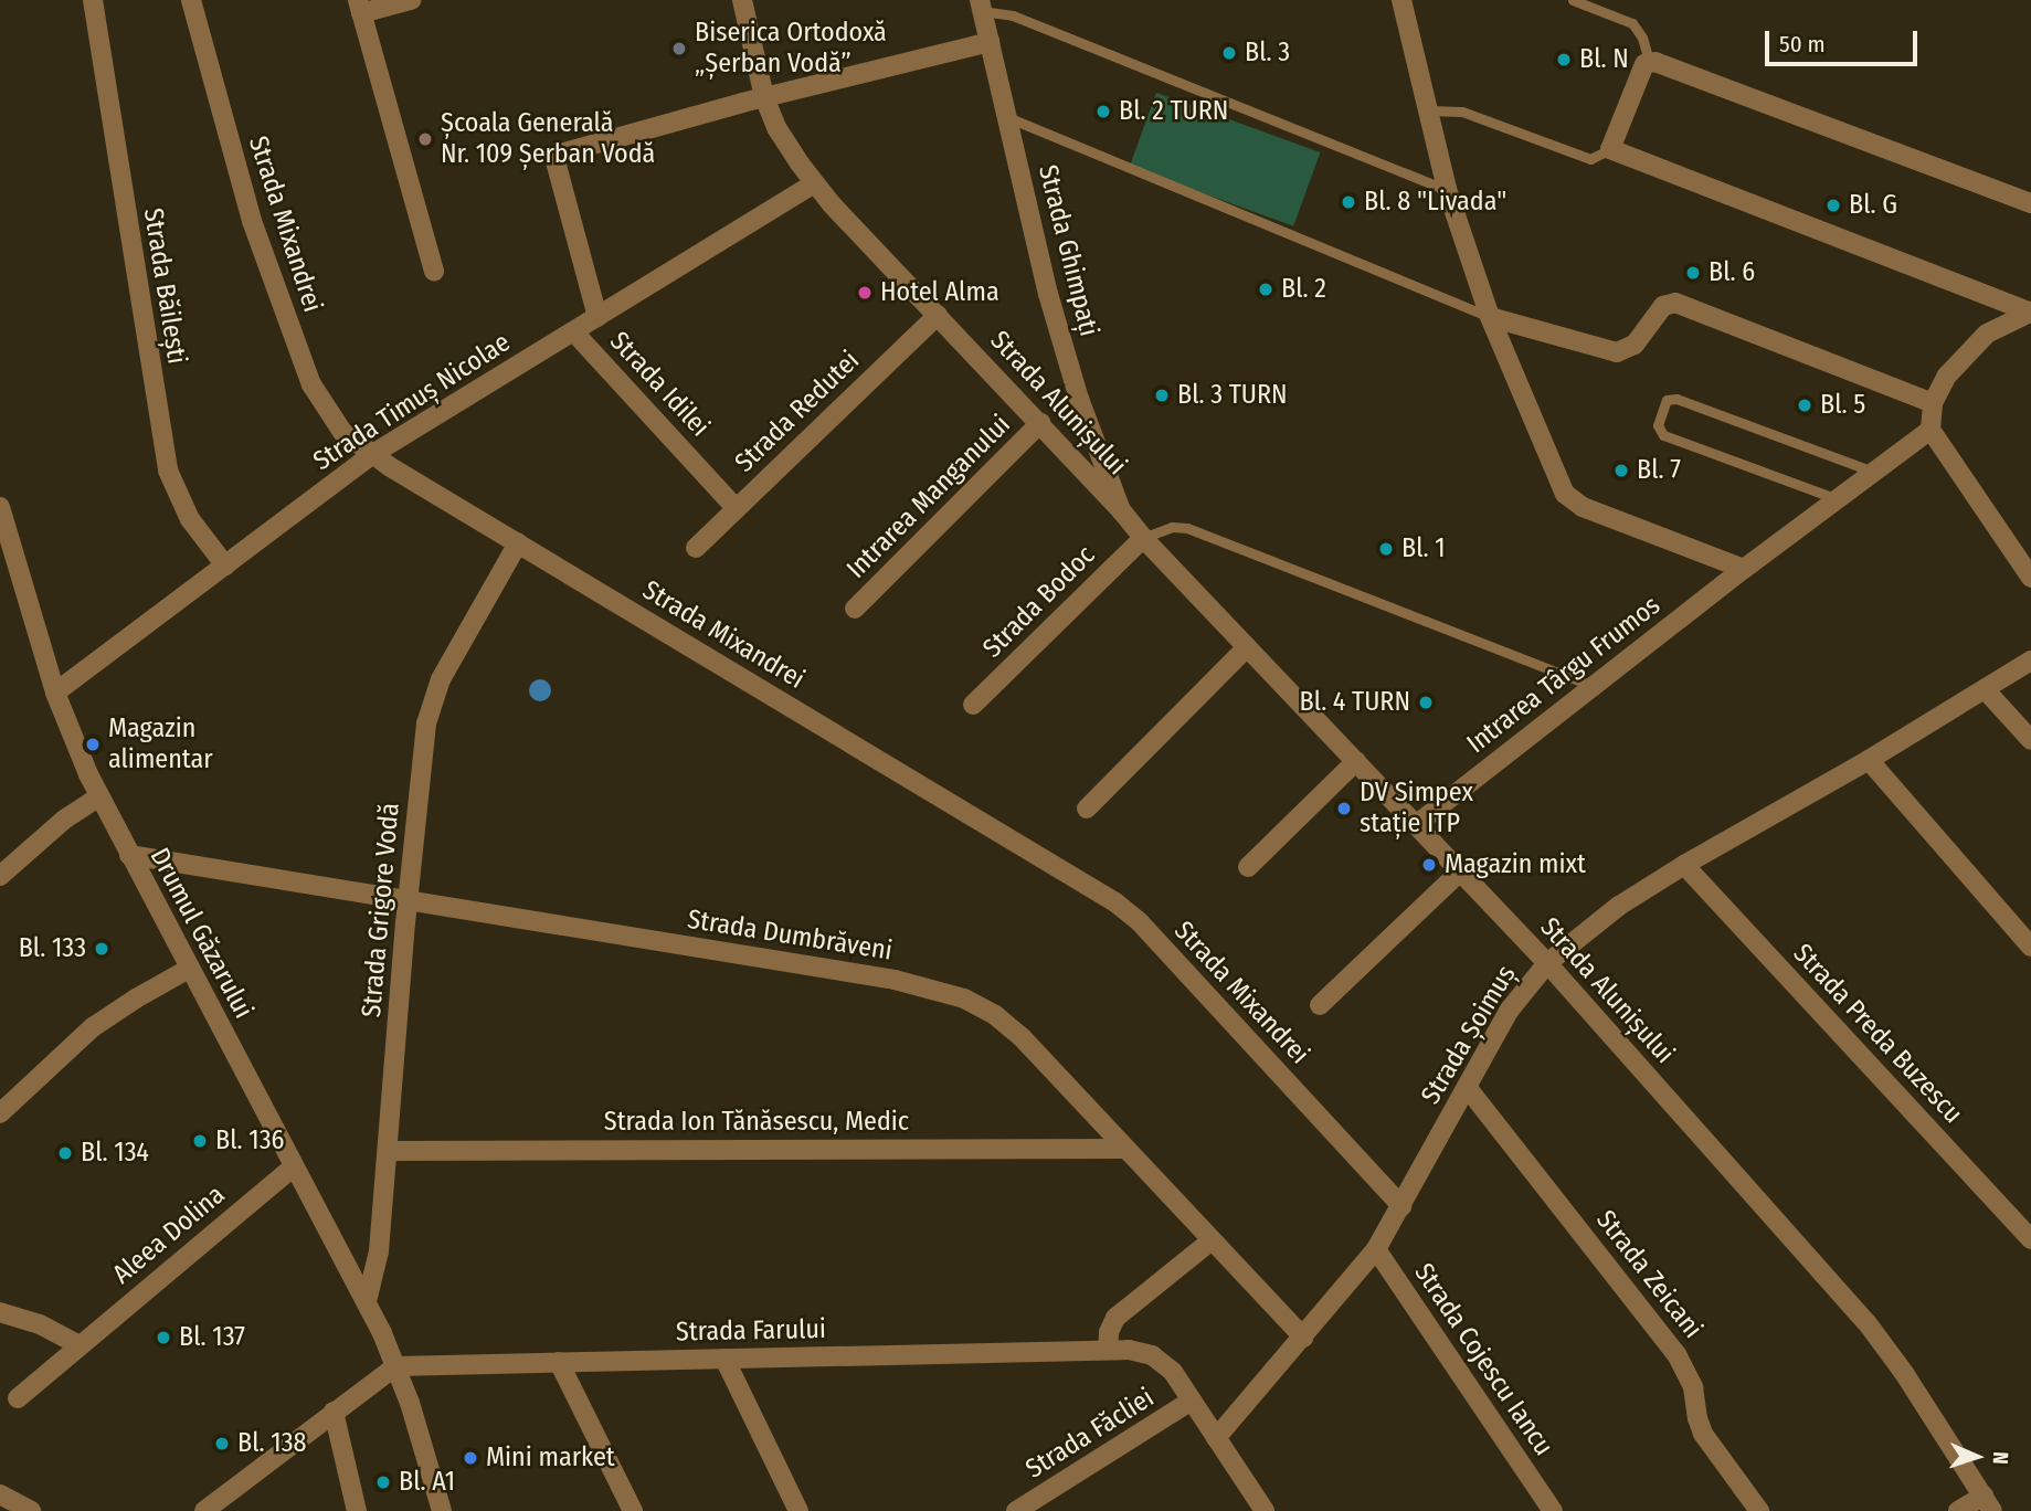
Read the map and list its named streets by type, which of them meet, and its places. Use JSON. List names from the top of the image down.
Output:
{
  "streets": {
    "street": [
      "Strada Mixandrei",
      "Strada Ghimpați",
      "Strada Băilești",
      "Strada Idilei",
      "Strada Timuș Nicolae",
      "Strada Alunișului",
      "Strada Redutei",
      "Intrarea Manganului",
      "Strada Bodoc",
      "Intrarea Târgu Frumos",
      "Strada Grigore Vodă",
      "Drumul Găzarului",
      "Strada Dumbrăveni",
      "Strada Preda Buzescu",
      "Strada Șoimuș",
      "Strada Ion Tănăsescu, Medic",
      "Aleea Dolina",
      "Strada Zeicani",
      "Strada Farului",
      "Strada Cojescu Iancu",
      "Strada Făcliei"
    ]
  },
  "crossings": [
    ["Strada Mixandrei", "Strada Timuș Nicolae"],
    ["Strada Mixandrei", "Strada Grigore Vodă"],
    ["Strada Mixandrei", "Strada Șoimuș"],
    ["Strada Ghimpați", "Strada Alunișului"],
    ["Strada Băilești", "Strada Timuș Nicolae"],
    ["Strada Idilei", "Strada Timuș Nicolae"],
    ["Strada Idilei", "Strada Alunișului"],
    ["Strada Idilei", "Strada Redutei"],
    ["Strada Timuș Nicolae", "Strada Alunișului"],
    ["Strada Timuș Nicolae", "Drumul Găzarului"],
    ["Strada Alunișului", "Strada Redutei"],
    ["Strada Alunișului", "Intrarea Manganului"],
    ["Strada Alunișului", "Strada Bodoc"],
    ["Strada Alunișului", "Intrarea Târgu Frumos"],
    ["Strada Alunișului", "Strada Șoimuș"],
    ["Strada Grigore Vodă", "Drumul Găzarului"],
    ["Strada Grigore Vodă", "Strada Dumbrăveni"],
    ["Strada Grigore Vodă", "Strada Ion Tănăsescu, Medic"],
    ["Drumul Găzarului", "Strada Dumbrăveni"],
    ["Drumul Găzarului", "Aleea Dolina"],
    ["Drumul Găzarului", "Strada Farului"],
    ["Strada Dumbrăveni", "Strada Șoimuș"],
    ["Strada Dumbrăveni", "Strada Ion Tănăsescu, Medic"],
    ["Strada Preda Buzescu", "Strada Șoimuș"],
    ["Strada Șoimuș", "Strada Zeicani"],
    ["Strada Șoimuș", "Strada Farului"],
    ["Strada Șoimuș", "Strada Cojescu Iancu"],
    ["Strada Farului", "Strada Făcliei"]
  ],
  "places": [
    "Biserica Ortodoxă „Șerban Vodă”",
    "Bl. 3",
    "Bl. N",
    "Bl. 2 TURN",
    "Școala Generală Nr. 109 Șerban Vodă",
    "Bl. 8 \"Livada\"",
    "Bl. G",
    "Bl. 6",
    "Bl. 2",
    "Hotel Alma",
    "Bl. 3 TURN",
    "Bl. 5",
    "Bl. 7",
    "Bl. 1",
    "Bl. 4 TURN",
    "Magazin alimentar",
    "DV Simpex stație ITP",
    "Magazin mixt",
    "Bl. 133",
    "Bl. 136",
    "Bl. 134",
    "Bl. 137",
    "Bl. 138",
    "Mini market",
    "Bl. A1"
  ],
  "scale_bar": "50 m",
  "north": "right"
}
